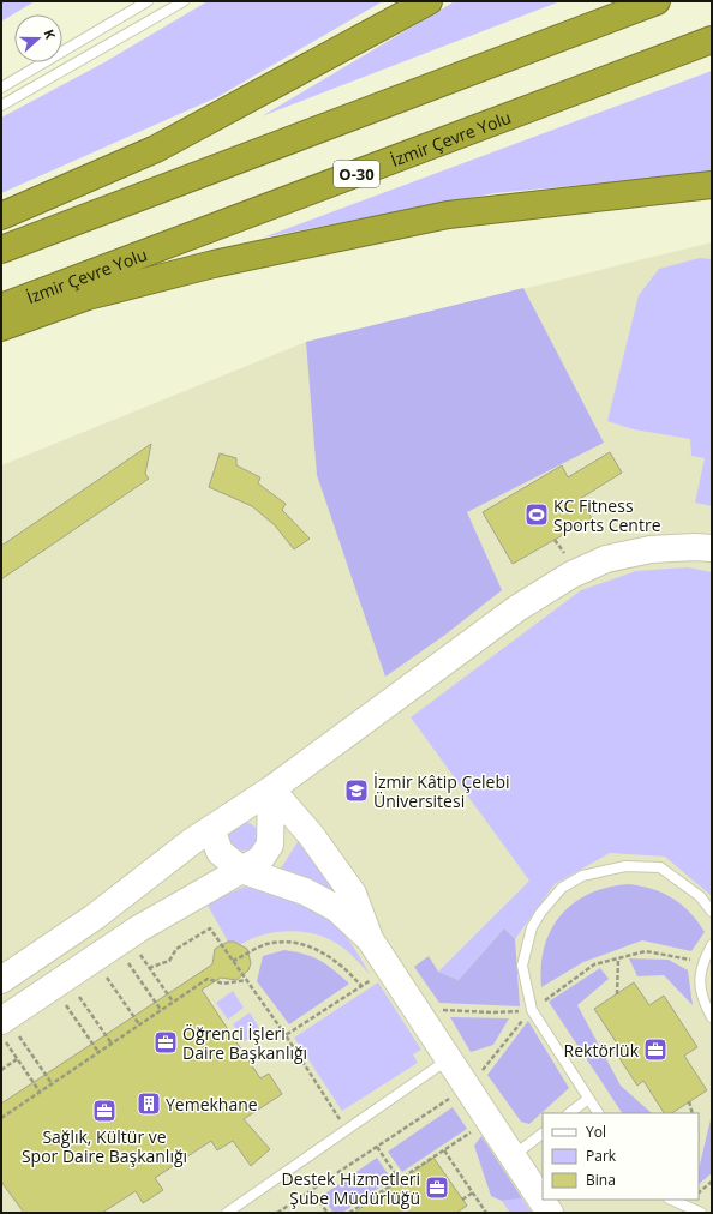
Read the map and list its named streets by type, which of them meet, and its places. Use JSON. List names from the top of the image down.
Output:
{
  "streets": {
    "highway": ["İzmir Çevre Yolu", "O-30"]
  },
  "places": {
    "sports": ["KC Fitness Sports Centre"],
    "school or university": ["İzmir Kâtip Çelebi Üniversitesi"],
    "office": [
      "Öğrenci İşleri Daire Başkanlığı",
      "Rektörlük",
      "Sağlık, Kültür ve Spor Daire Başkanlığı",
      "Destek Hizmetleri Şube Müdürlüğü"
    ],
    "building": ["Yemekhane"]
  },
  "legend": ["Yol", "Park", "Bina"],
  "north": "right"
}
